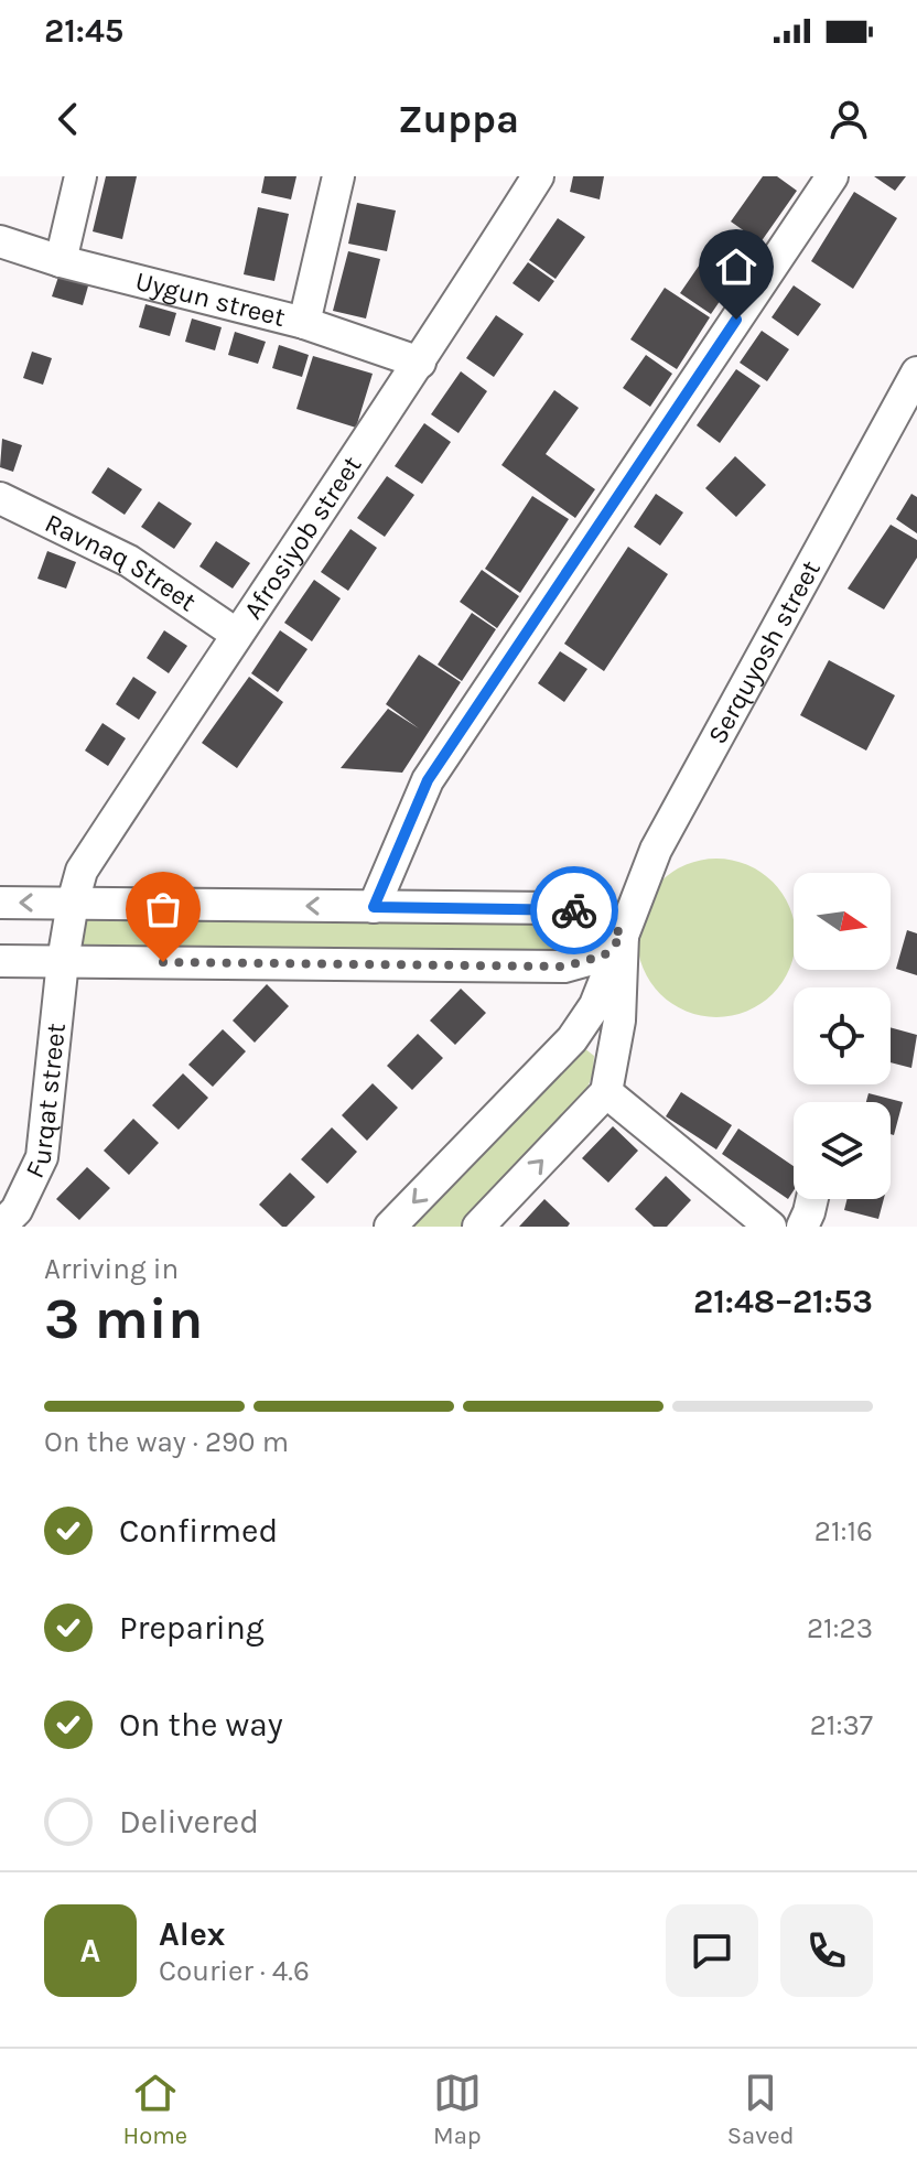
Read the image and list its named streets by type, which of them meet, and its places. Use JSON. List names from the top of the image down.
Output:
{
  "streets": {
    "street": [
      "Uygun street",
      "Afrosiyob street",
      "Ravnaq Street",
      "Serquyosh street",
      "Furqat street"
    ]
  },
  "crossings": [
    ["Uygun street", "Afrosiyob street"],
    ["Afrosiyob street", "Ravnaq Street"],
    ["Afrosiyob street", "Furqat street"]
  ],
  "north": "right",
  "page": {
    "status": "21:45",
    "header": "Zuppa",
    "heading": ["3 min", "Arriving in", "21:48–21:53"],
    "panel": ["Alex", "Courier · 4.6"],
    "bar": "On the way · 290 m",
    "list": [
      ["Confirmed", "21:16"],
      ["Preparing", "21:23"],
      ["On the way", "21:37"],
      "Delivered"
    ],
    "round": "A",
    "tabs": ["Home", "Map", "Saved"]
  }
}
